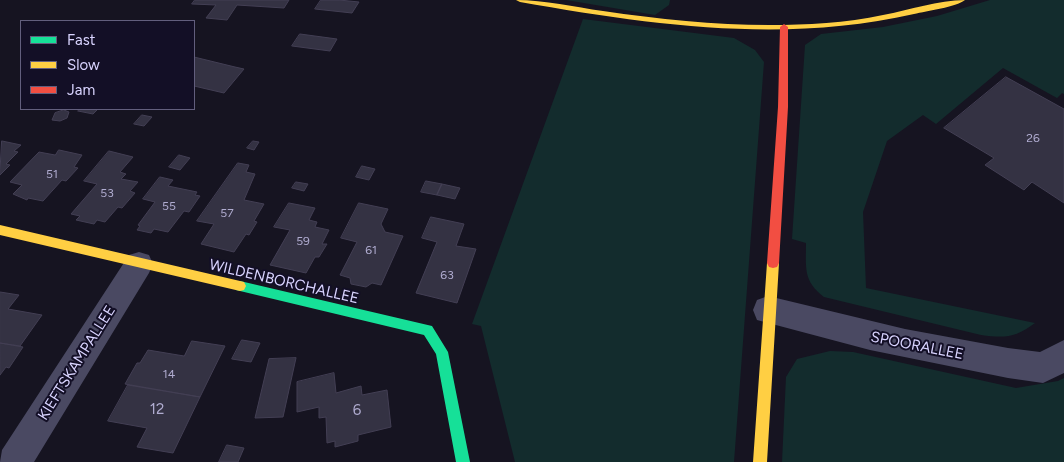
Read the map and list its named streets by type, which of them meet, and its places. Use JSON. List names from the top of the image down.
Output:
{
  "streets": {
    "street": ["WILDENBORCHALLEE", "SPOORALLEE", "KIEFTSKAMPALLEE"]
  },
  "crossings": [
    ["WILDENBORCHALLEE", "KIEFTSKAMPALLEE"]
  ],
  "house_numbers": [
    "26",
    "51",
    "53",
    "55",
    "57",
    "59",
    "61",
    "63",
    "14",
    "12",
    "6"
  ],
  "legend": ["Fast", "Slow", "Jam"]
}
